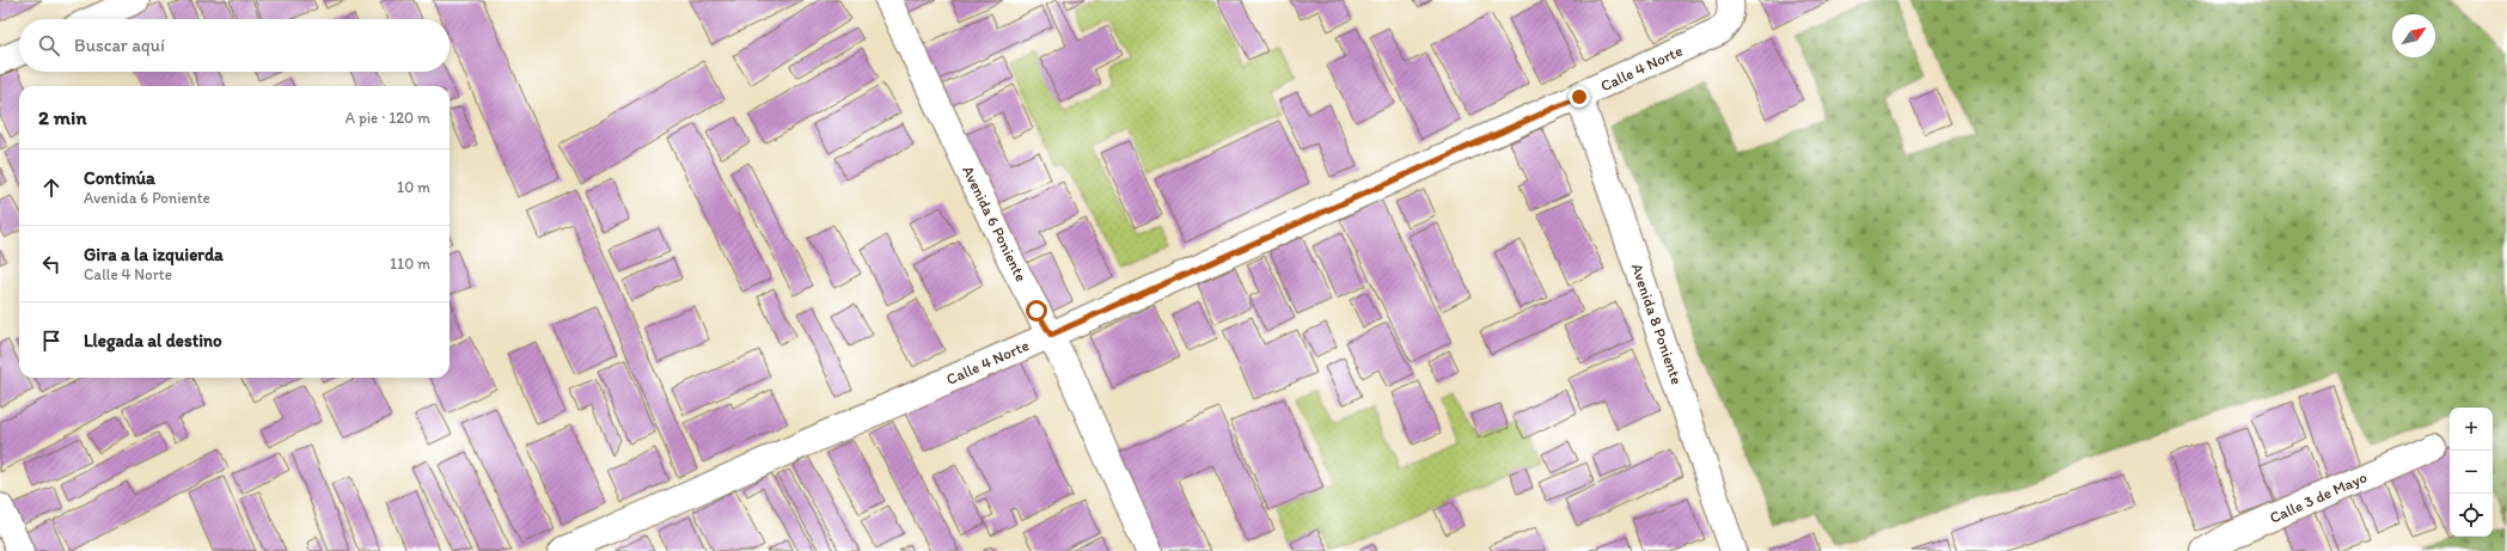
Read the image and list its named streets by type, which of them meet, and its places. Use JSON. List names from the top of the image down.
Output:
{
  "streets": {
    "street": [
      "Calle 4 Norte",
      "Avenida 6 Poniente",
      "Avenida 8 Poniente",
      "Calle 3 de Mayo"
    ]
  },
  "crossings": [
    ["Calle 4 Norte", "Avenida 6 Poniente"],
    ["Calle 4 Norte", "Avenida 8 Poniente"]
  ],
  "north": "top right",
  "page": {
    "search": "Buscar aquí",
    "heading": ["2 min", "A pie · 120 m"],
    "list": [
      ["Continúa", "Avenida 6 Poniente", "10 m"],
      ["Gira a la izquierda", "Calle 4 Norte", "110 m"],
      "Llegada al destino"
    ],
    "map_buttons": ["+", "−"]
  }
}
